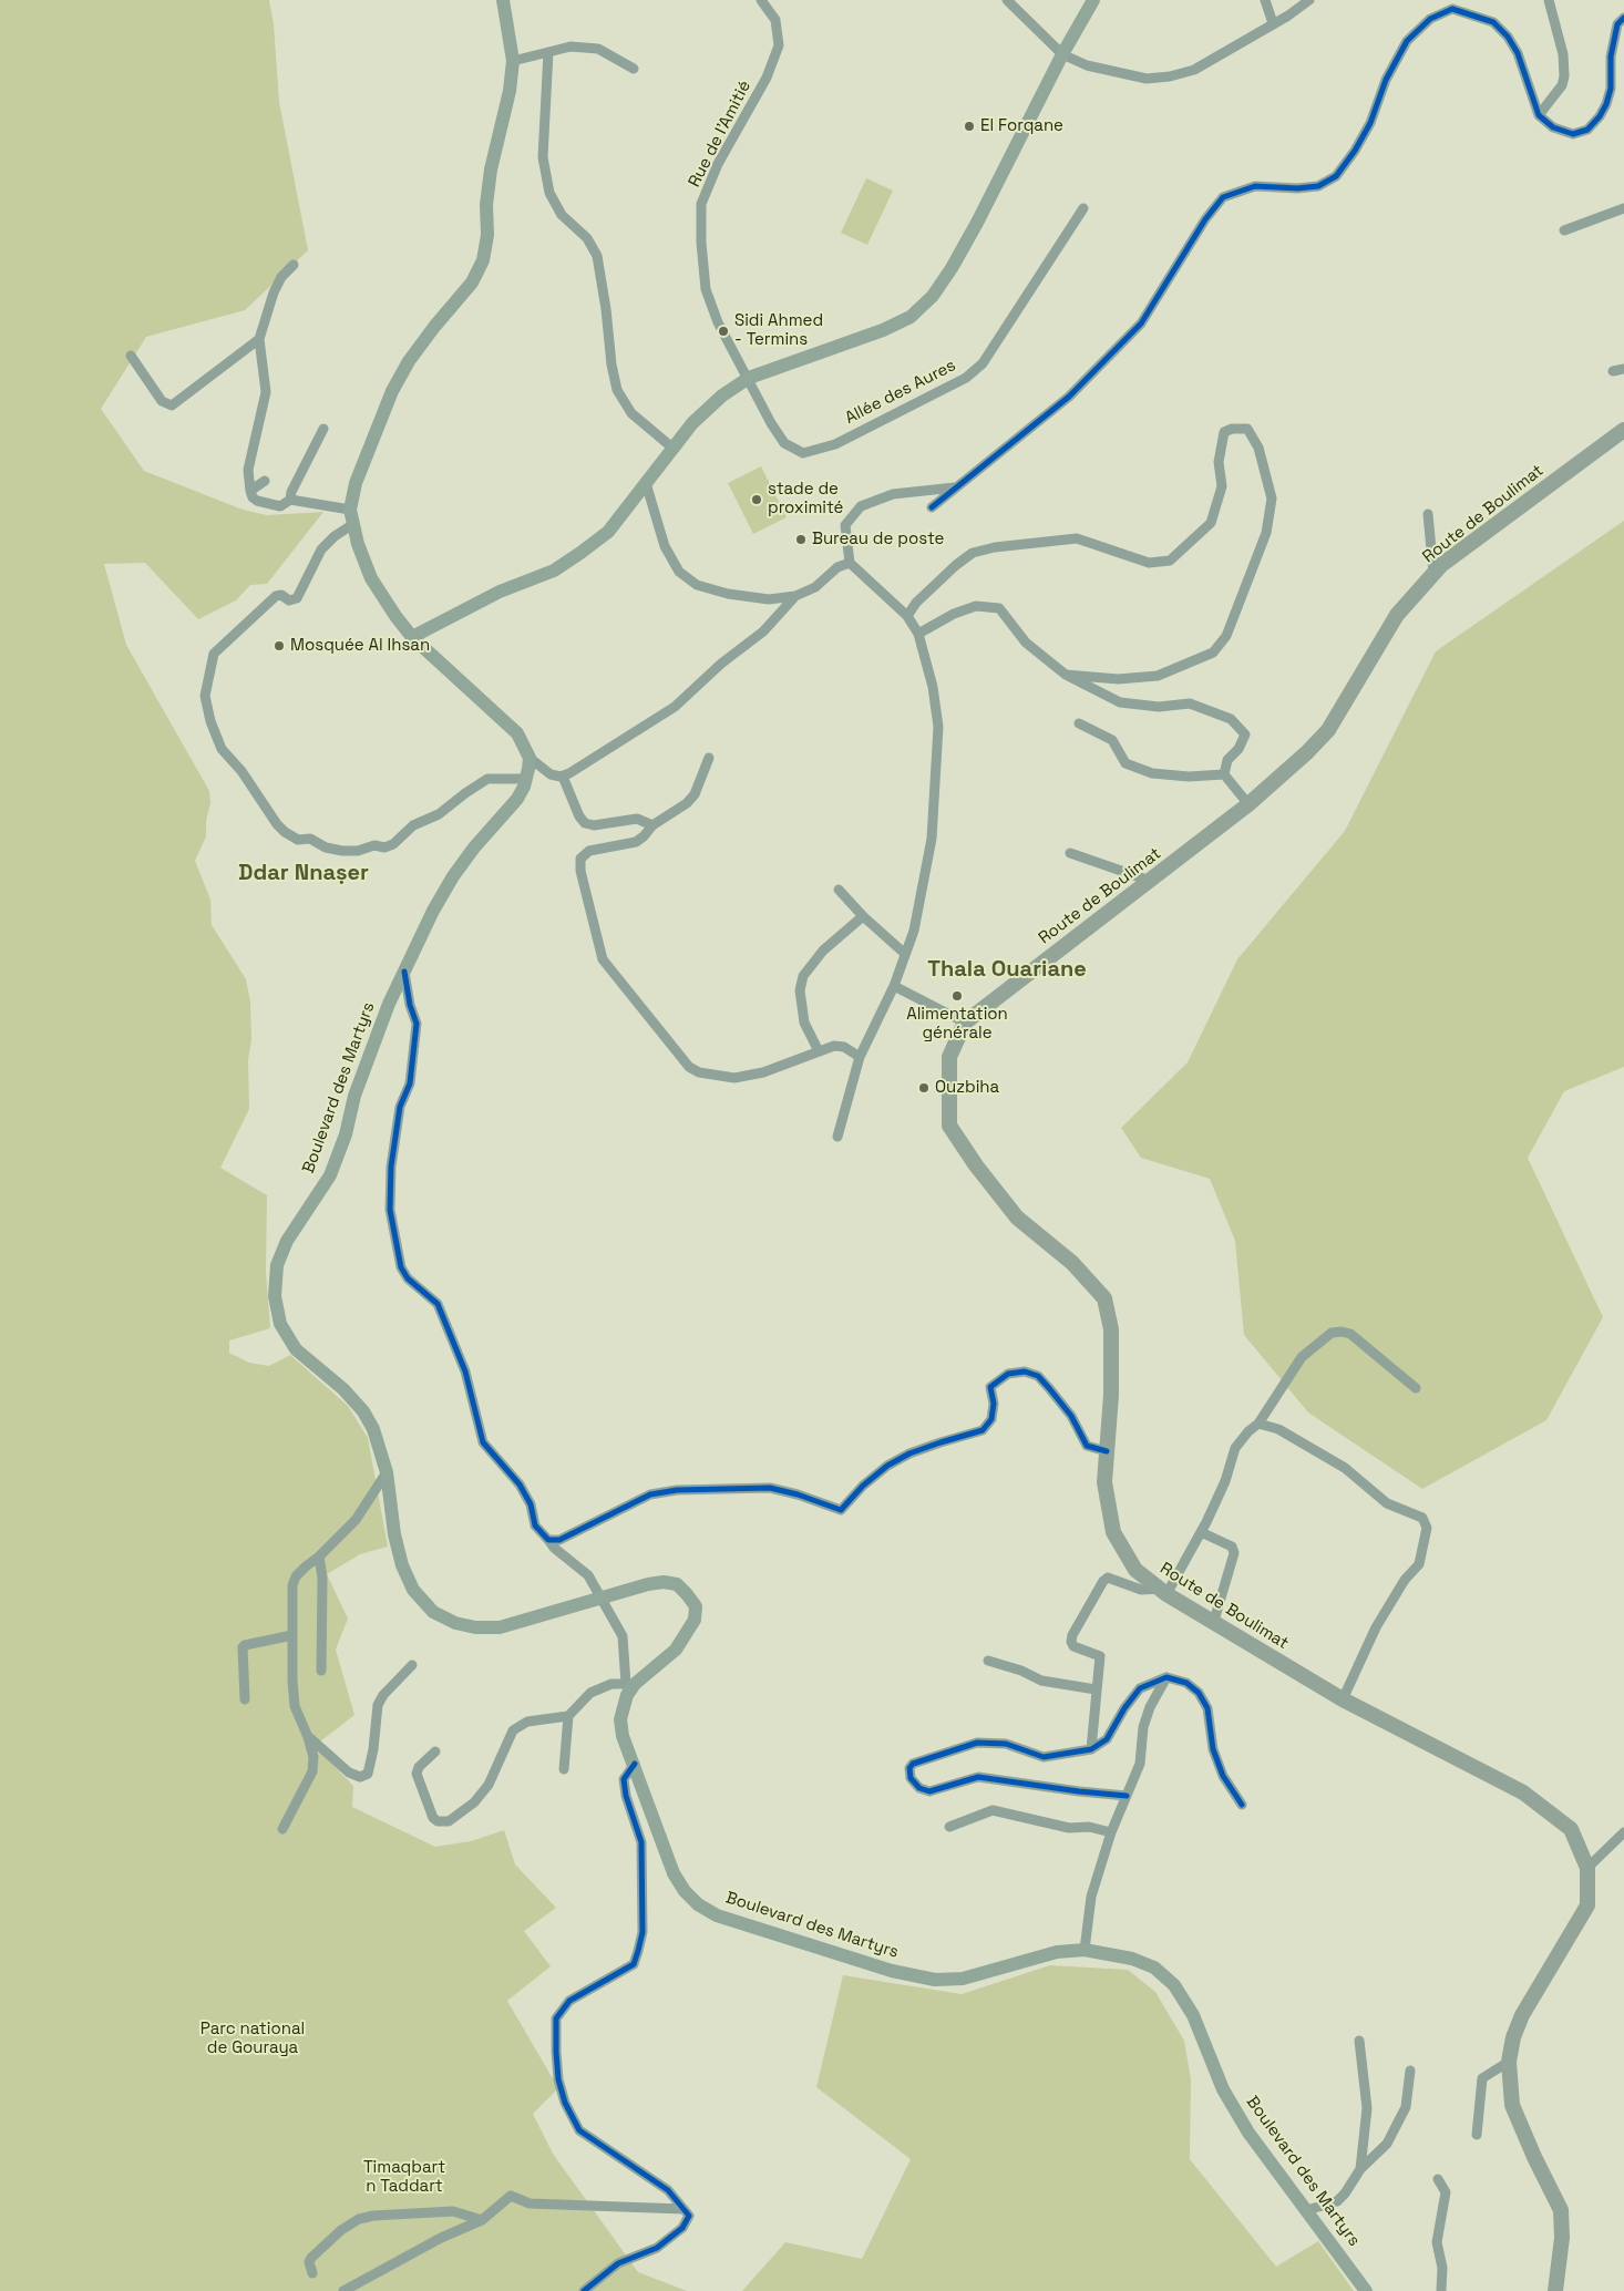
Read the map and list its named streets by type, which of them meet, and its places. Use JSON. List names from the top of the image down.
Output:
{
  "streets": {
    "main road": ["Route de Boulimat", "Boulevard des Martyrs"],
    "street": ["Rue de l'Amitié", "Allée des Aures"]
  },
  "crossings": [
    ["Rue de l'Amitié", "Allée des Aures"]
  ],
  "districts": ["Ddar Nnaṣer", "Thala Ouariane"],
  "parks": ["Parc national de Gouraya", "Timaqbart n Taddart"],
  "places": [
    "El Forqane",
    "Sidi Ahmed - Termins",
    "stade de proximité",
    "Bureau de poste",
    "Mosquée Al Ihsan",
    "Alimentation générale",
    "Ouzbiha"
  ]
}
